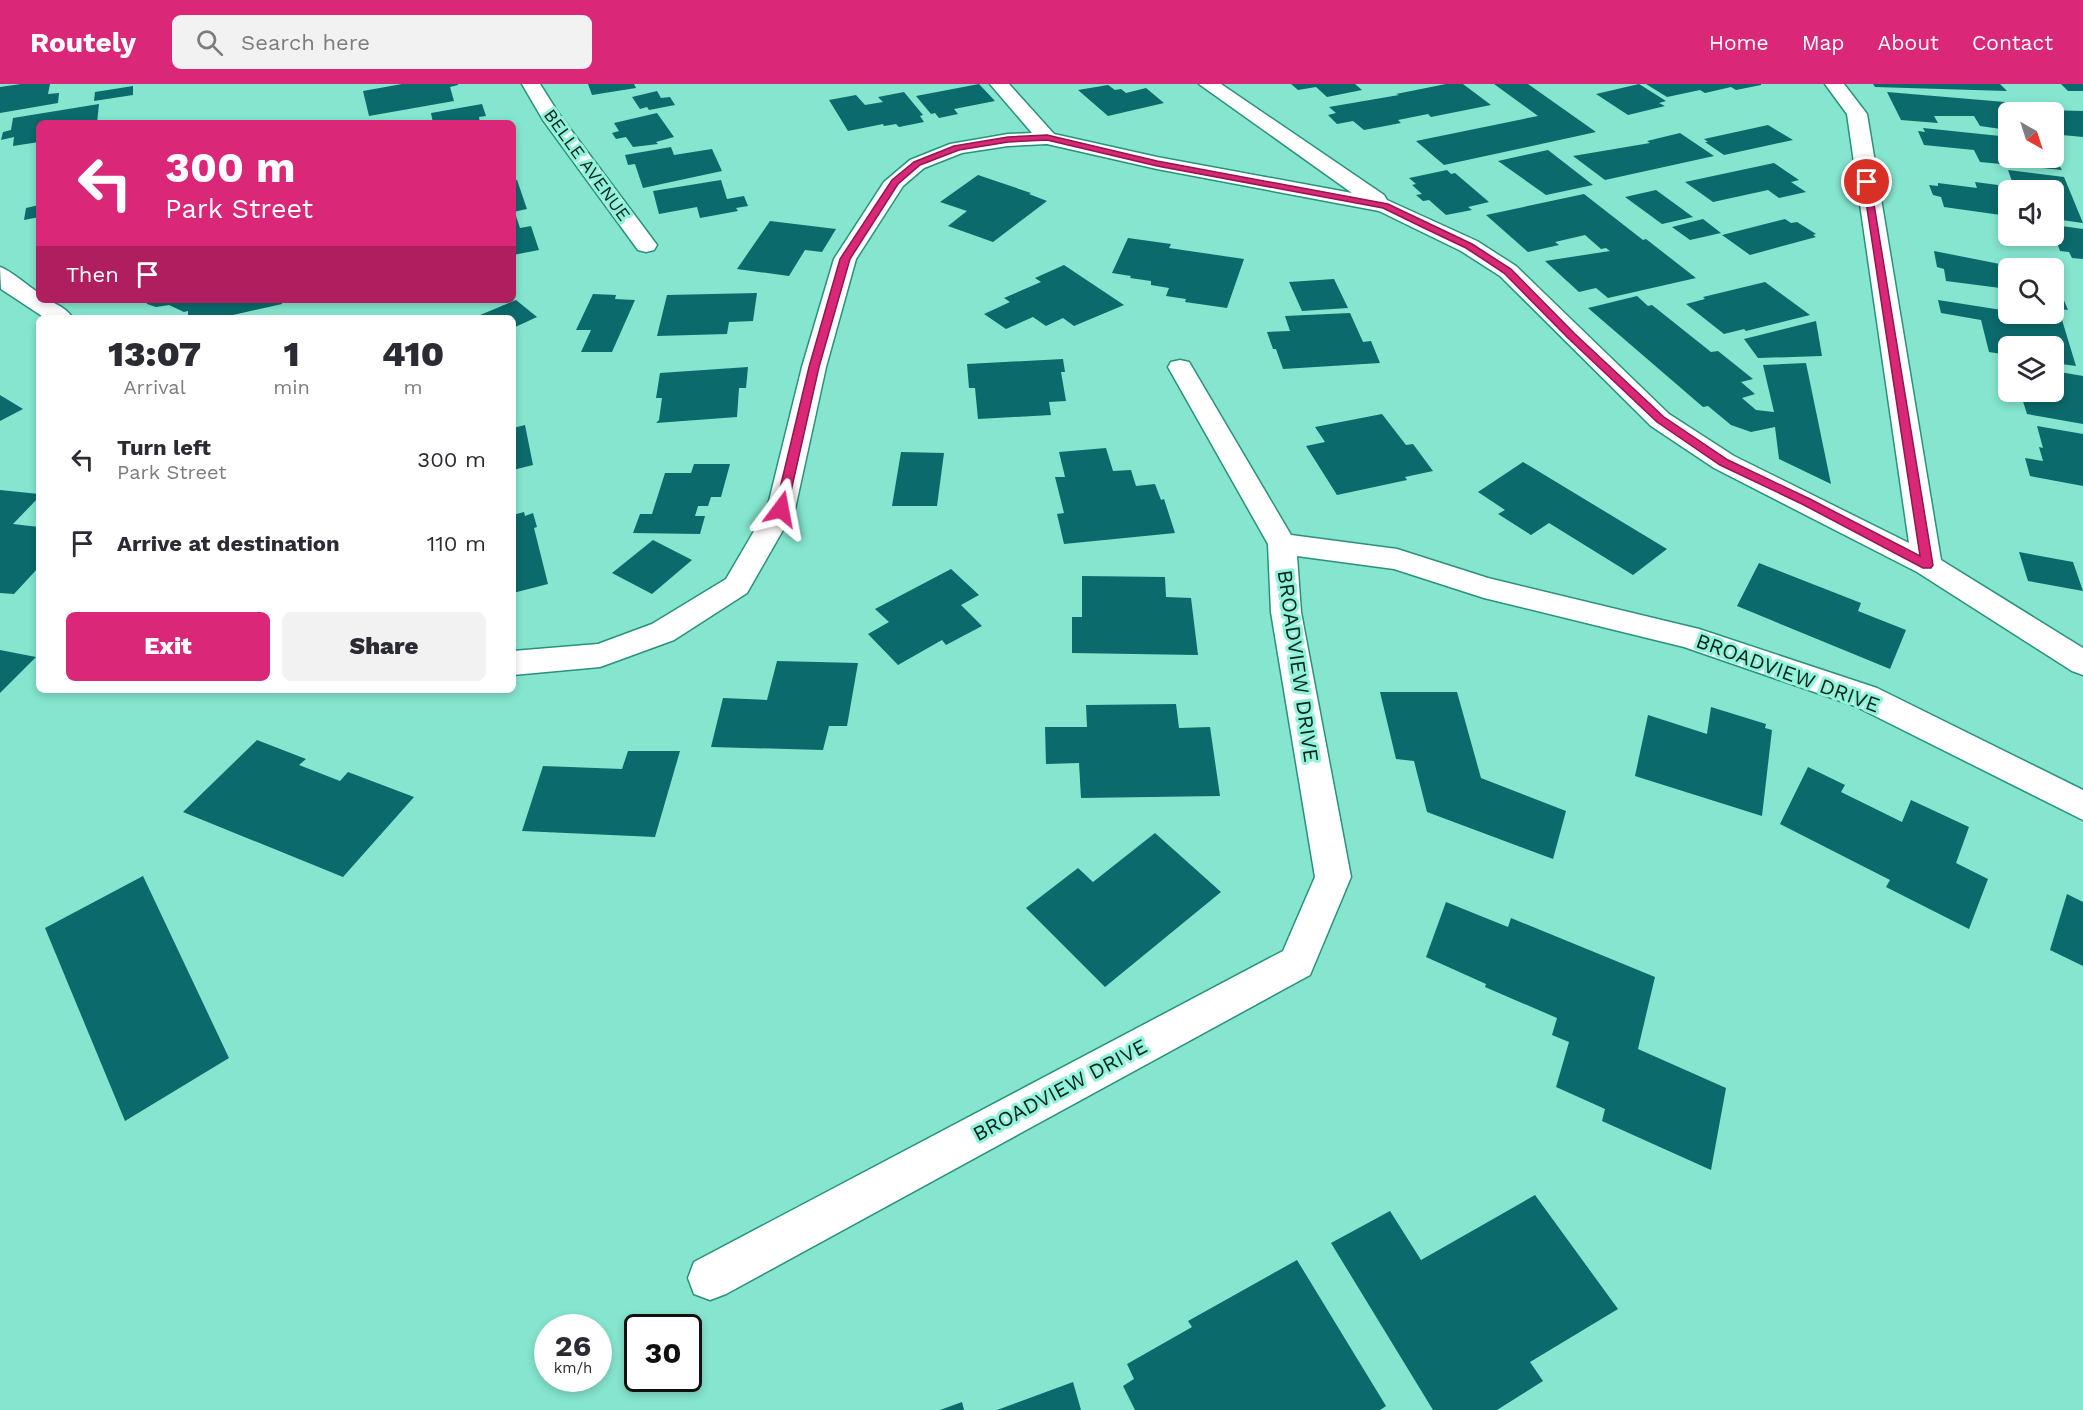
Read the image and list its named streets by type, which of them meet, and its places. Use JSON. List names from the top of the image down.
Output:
{
  "streets": {
    "street": ["BELLE AVENUE", "BROADVIEW DRIVE"]
  },
  "north": "bottom right",
  "page": {
    "header": "Routely",
    "search": "Search here",
    "nav": [
      "Home",
      "Map",
      "About",
      "Contact"
    ],
    "turn": ["300 m", "Park Street"],
    "then": "Then",
    "eta": [
      "13:07",
      "Arrival",
      "1",
      "min",
      "410",
      "m"
    ],
    "list": [
      {
        "name": "Turn left",
        "note": "Park Street",
        "value": "300 m"
      },
      {
        "name": "Arrive at destination",
        "value": "110 m"
      }
    ],
    "buttons": ["Exit", "Share"],
    "speed": "26 km/h",
    "limit": "30"
  }
}
